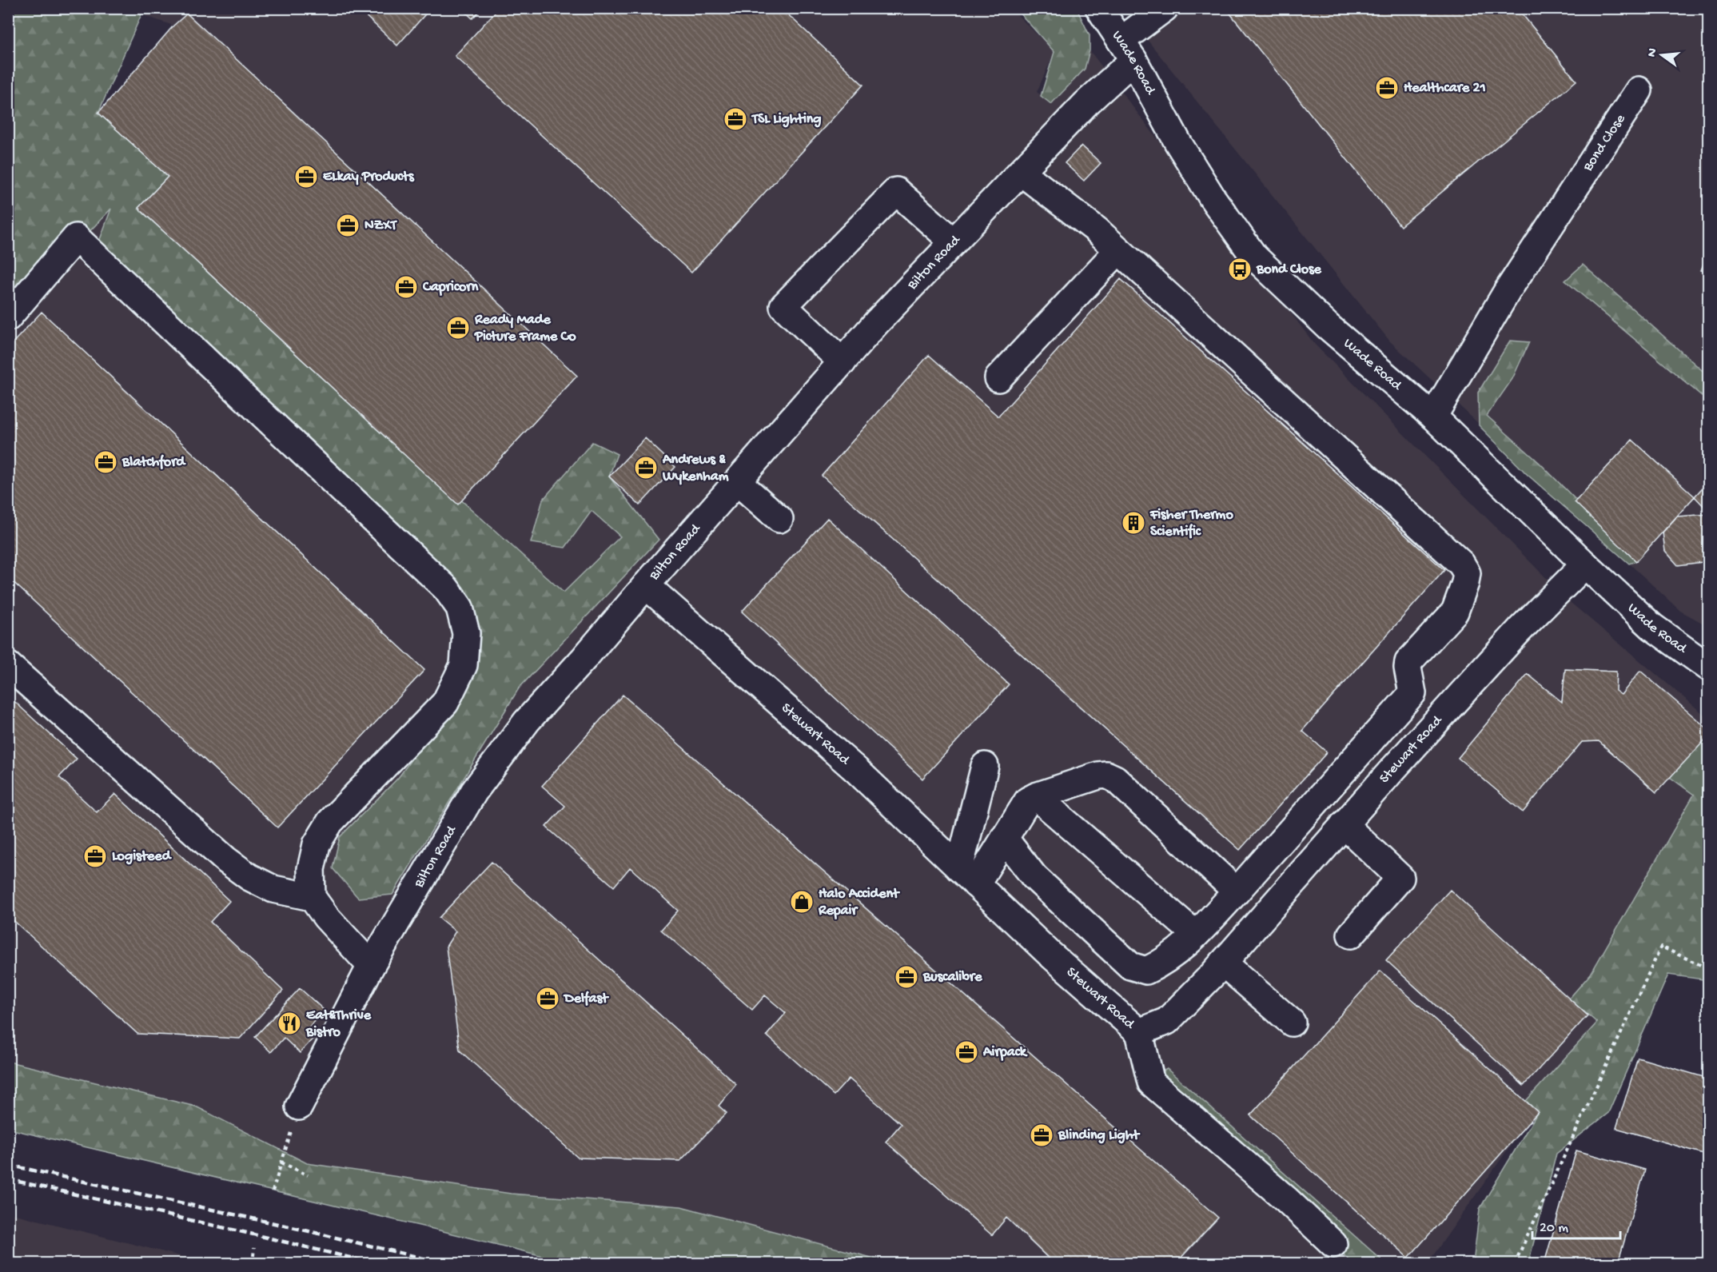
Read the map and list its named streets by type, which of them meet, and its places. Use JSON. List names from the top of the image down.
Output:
{
  "streets": {
    "street": [
      "Wade Road",
      "Bond Close",
      "Bilton Road",
      "Stewart Road"
    ]
  },
  "crossings": [
    ["Wade Road", "Bond Close"],
    ["Wade Road", "Bilton Road"],
    ["Wade Road", "Stewart Road"],
    ["Bilton Road", "Stewart Road"]
  ],
  "places": {
    "office": [
      "Healthcare 21",
      "TSL Lighting",
      "ELkay Products",
      "NZXT",
      "Capricorn",
      "Ready Made Picture Frame Co",
      "Blatchford",
      "Andrews & Wykenham",
      "Logisteed",
      "Buscalibre",
      "Delfast",
      "Airpack",
      "Blinding Light"
    ],
    "bus stop": ["Bond Close"],
    "building": ["Fisher Thermo Scientific"],
    "shop": ["Halo Accident Repair"],
    "restaurant": ["Eat&Thrive Bistro"]
  },
  "scale_bar": "20 m",
  "north": "left"
}
